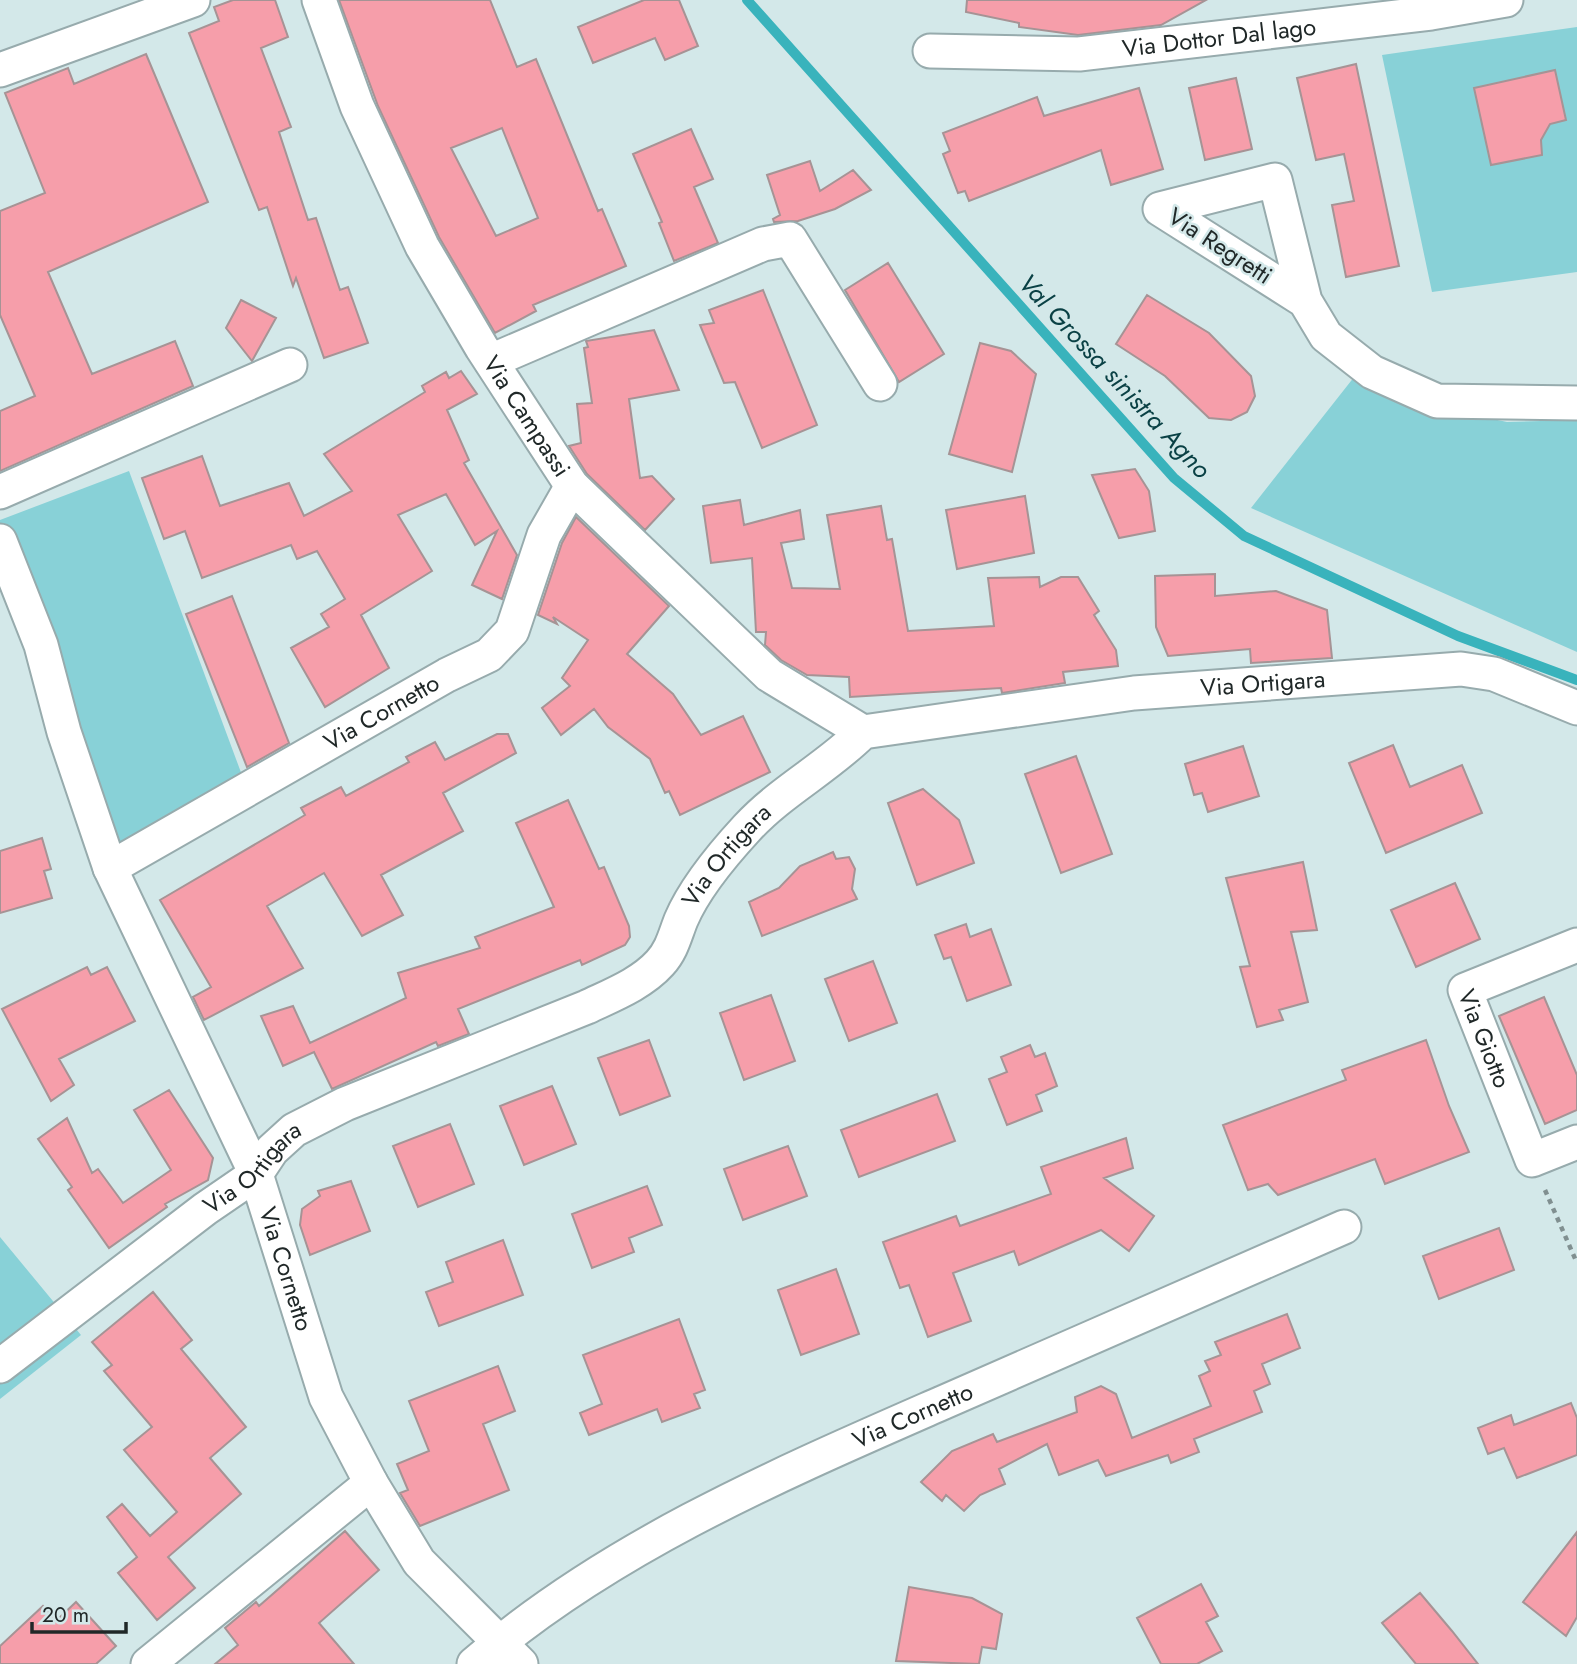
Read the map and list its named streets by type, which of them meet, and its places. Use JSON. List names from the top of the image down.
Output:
{
  "streets": {
    "street": [
      "Via Dottor Dal lago",
      "Via Campassi",
      "Via Ortigara",
      "Via Cornetto",
      "Via Giotto"
    ]
  },
  "crossings": [
    ["Via Campassi", "Via Ortigara"],
    ["Via Campassi", "Via Cornetto"],
    ["Via Ortigara", "Via Cornetto"]
  ],
  "water": ["Val Grossa sinistra Agno"],
  "scale_bar": "20 m"
}
